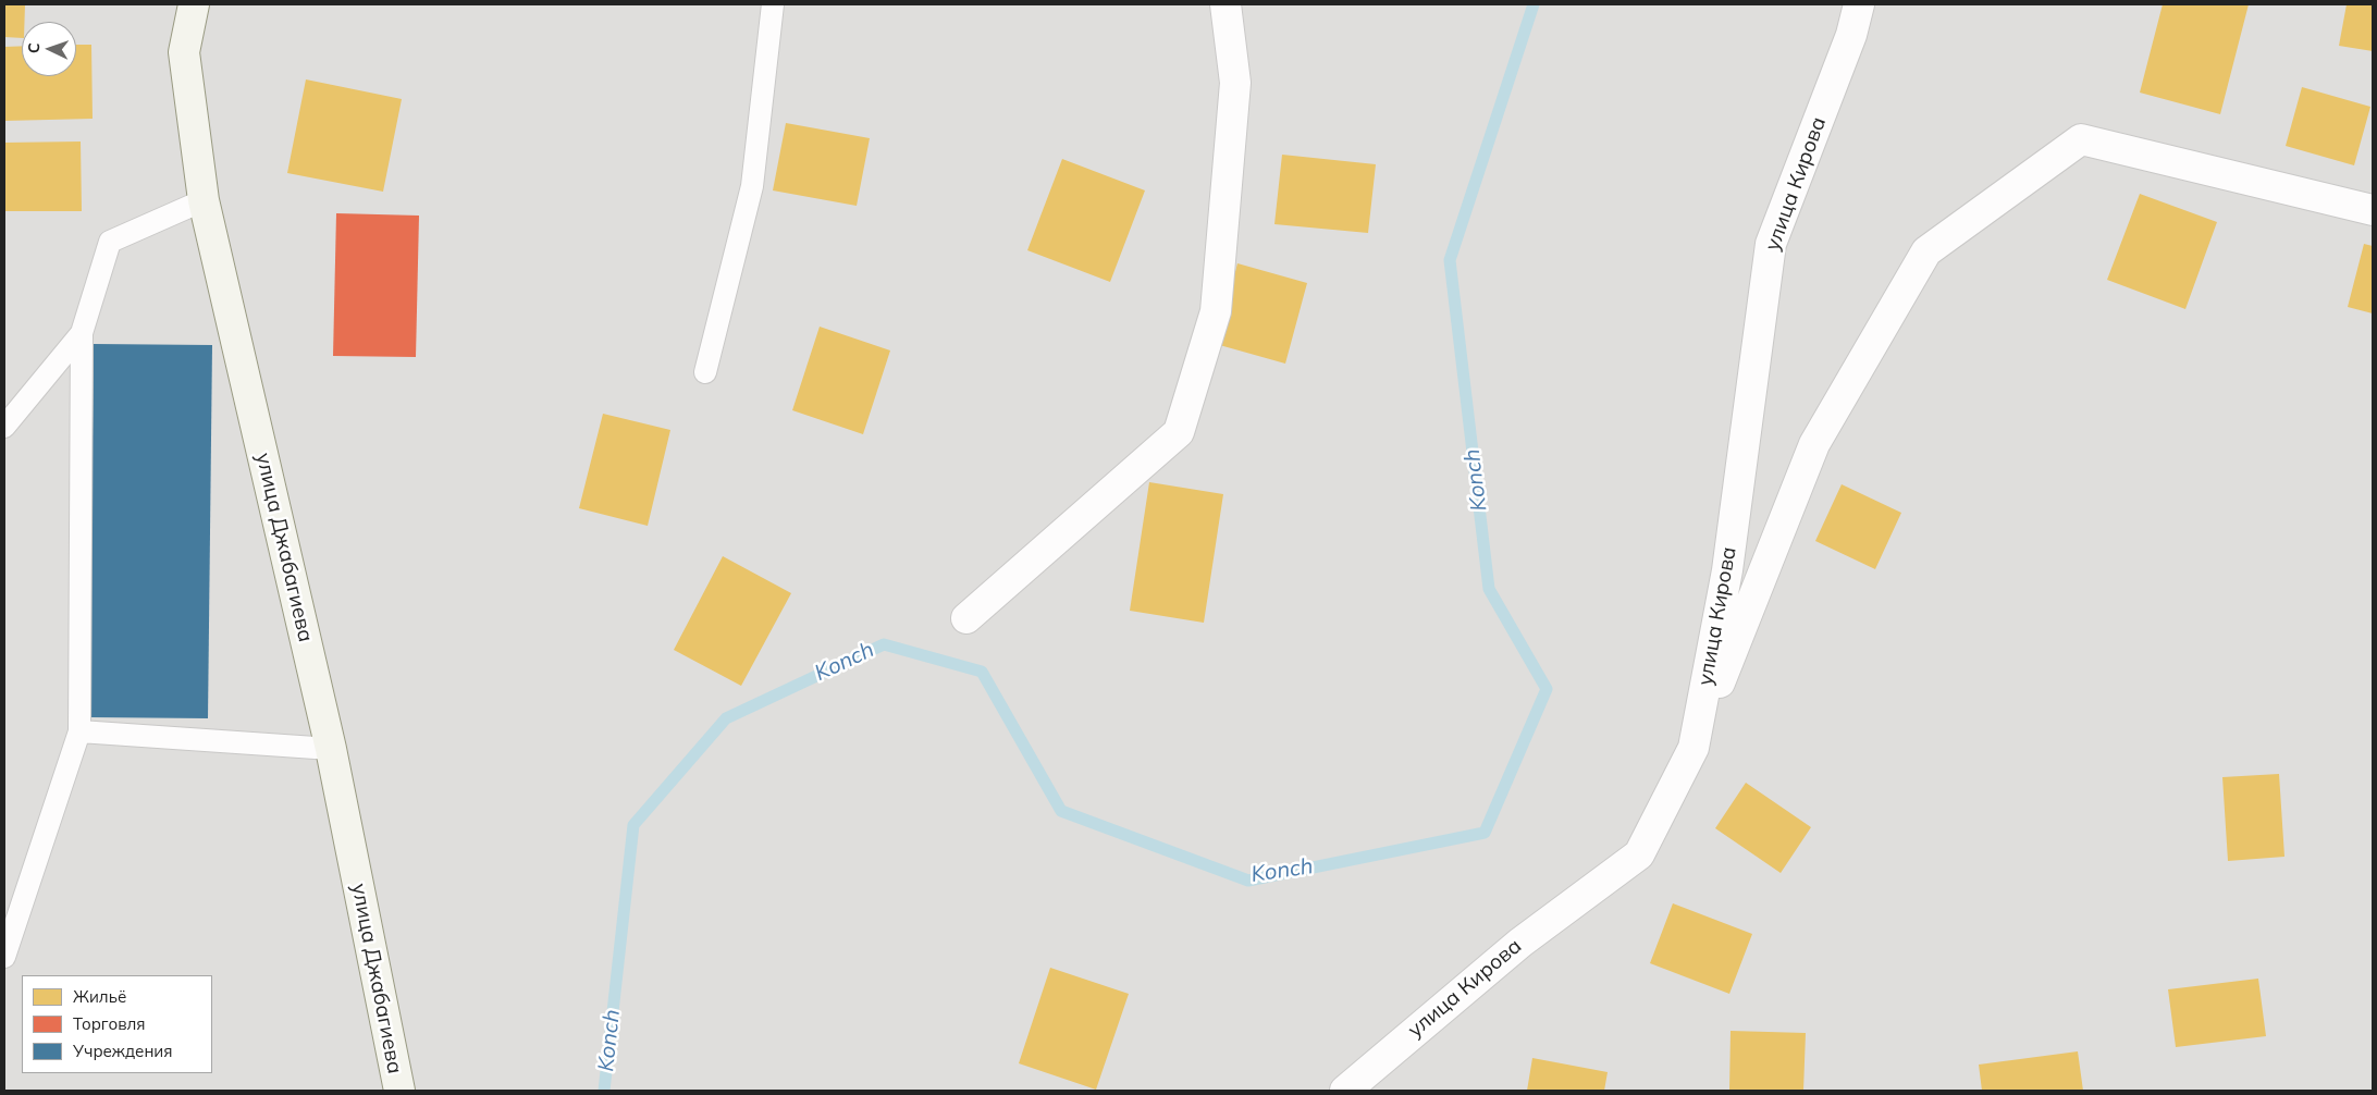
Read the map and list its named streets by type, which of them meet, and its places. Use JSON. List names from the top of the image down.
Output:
{
  "streets": {
    "main road": ["улица Джабагиева"],
    "street": ["улица Кирова"]
  },
  "water": ["Konch"],
  "legend": ["Жильё", "Торговля", "Учреждения"],
  "north": "left"
}
